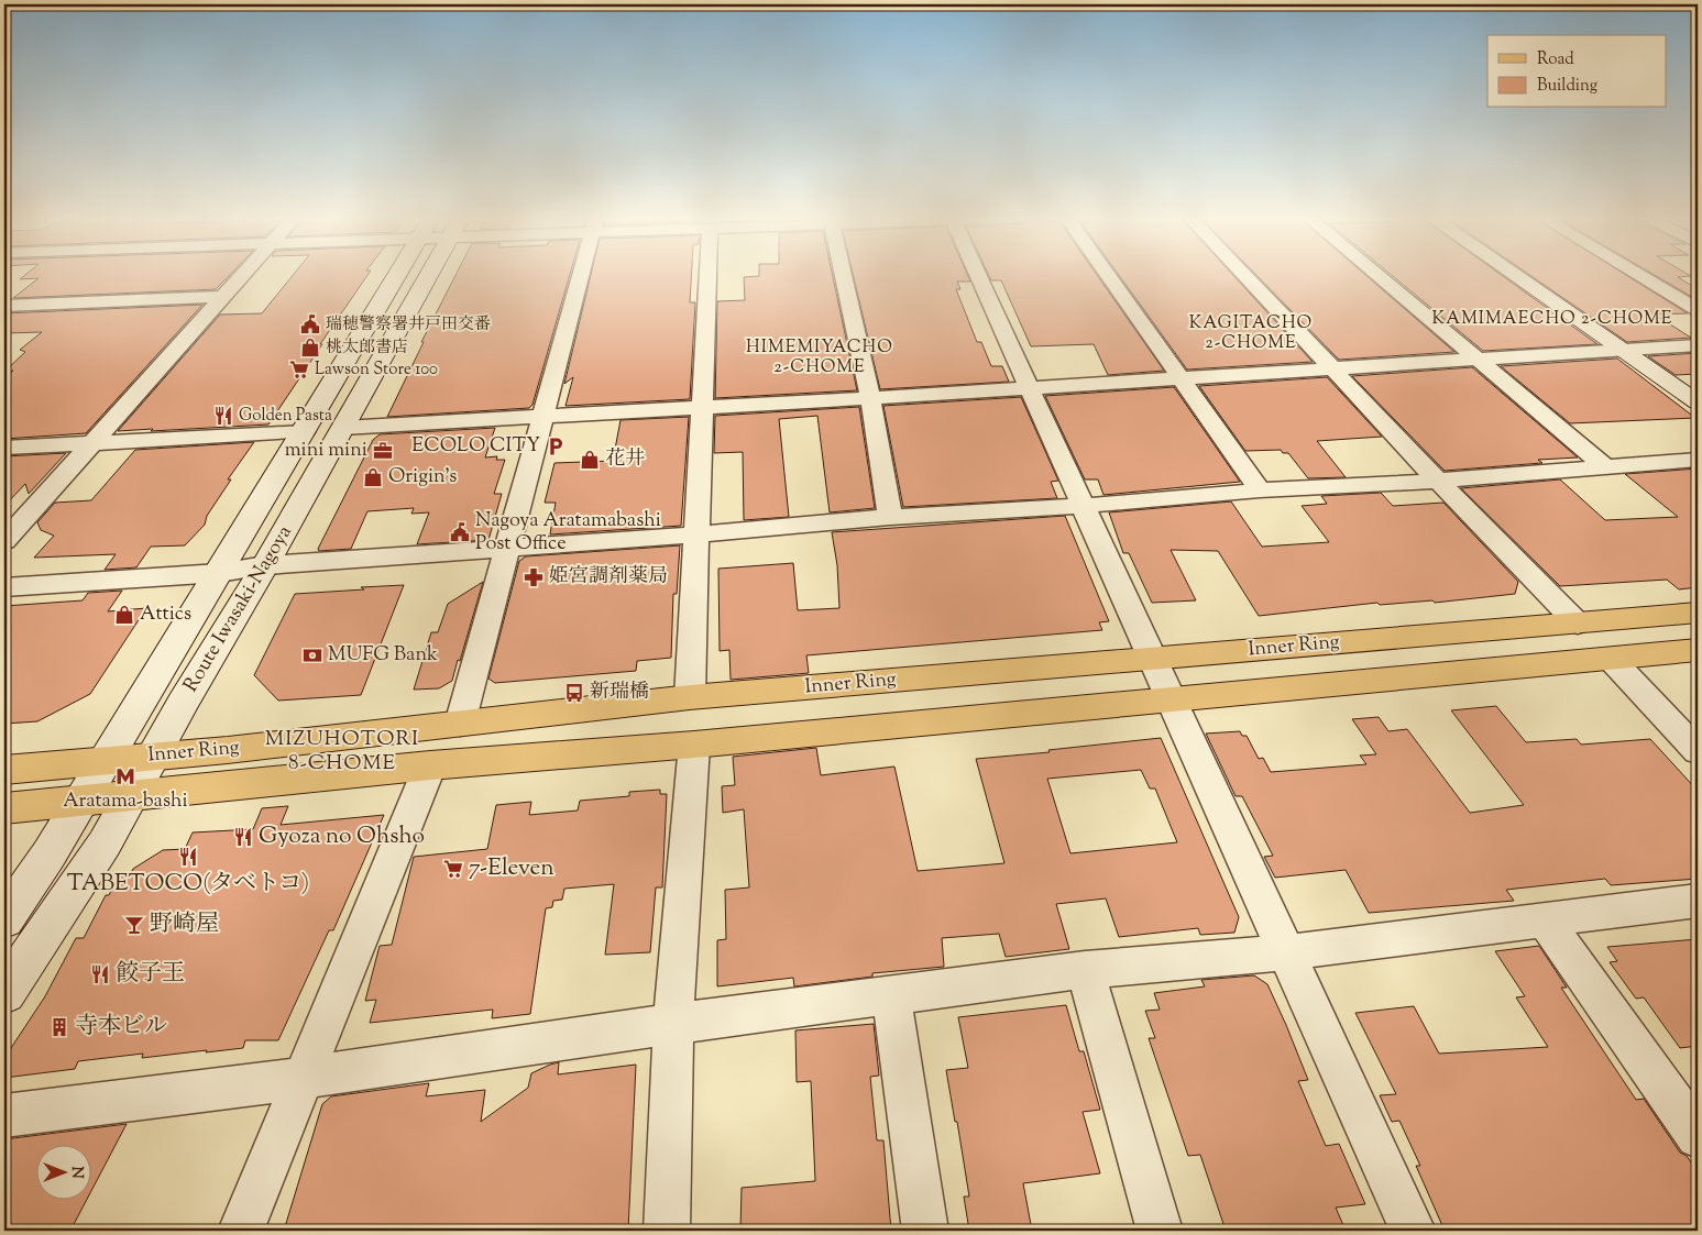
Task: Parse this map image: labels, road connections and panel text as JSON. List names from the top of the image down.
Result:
{
  "streets": {
    "main road": ["Route Iwasaki-Nagoya", "Inner Ring"]
  },
  "crossings": [
    ["Route Iwasaki-Nagoya", "Inner Ring"]
  ],
  "districts": [
    "KAMIMAECHO 2-CHOME",
    "KAGITACHO 2-CHOME",
    "HIMEMIYACHO 2-CHOME",
    "MIZUHOTORI 8-CHOME"
  ],
  "places": {
    "public building": ["瑞穂警察署井戸田交番", "Nagoya Aratamabashi Post Office"],
    "shop": [
      "桃太郎書店",
      "花井",
      "Origin's",
      "Attics"
    ],
    "supermarket": ["Lawson Store 100", "7-Eleven"],
    "restaurant": [
      "Golden Pasta",
      "Gyoza no Ohsho",
      "TABETOCO(タベトコ)",
      "餃子王"
    ],
    "parking": ["ECOLO CITY"],
    "office": ["mini mini"],
    "pharmacy": ["姫宮調剤薬局"],
    "bank": ["MUFG Bank"],
    "bus stop": ["新瑞橋"],
    "metro station": ["Aratama-bashi"],
    "bar": ["野崎屋"],
    "building": ["寺本ビル"]
  },
  "legend": ["Road", "Building"],
  "north": "right"
}
